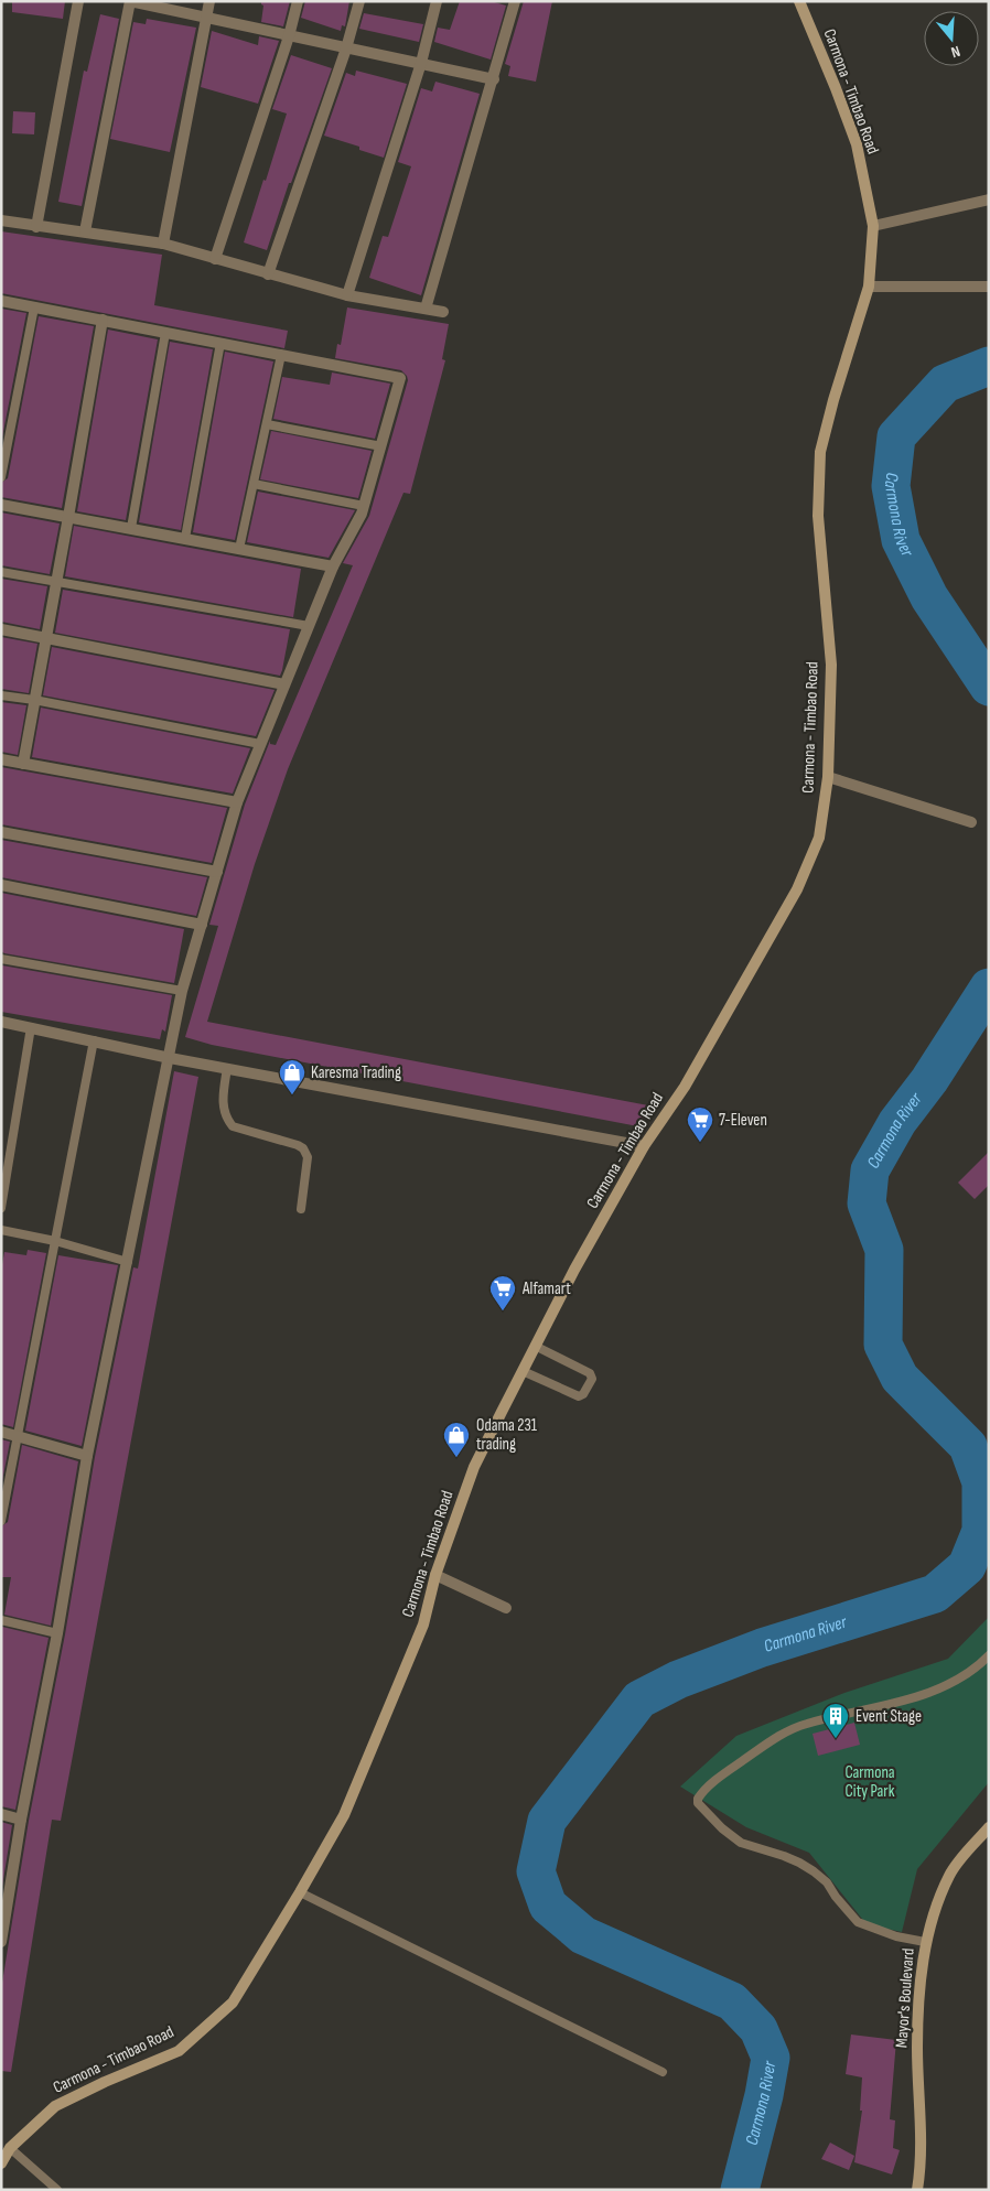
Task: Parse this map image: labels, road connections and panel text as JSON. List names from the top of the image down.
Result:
{
  "streets": {
    "main road": ["Carmona - Timbao Road", "Mayor's Boulevard"]
  },
  "water": ["Carmona River"],
  "parks": ["Carmona City Park"],
  "places": {
    "shop": ["Karesma Trading", "Odama 231 trading"],
    "supermarket": ["7-Eleven", "Alfamart"],
    "building": ["Event Stage"]
  },
  "north": "bottom"
}
